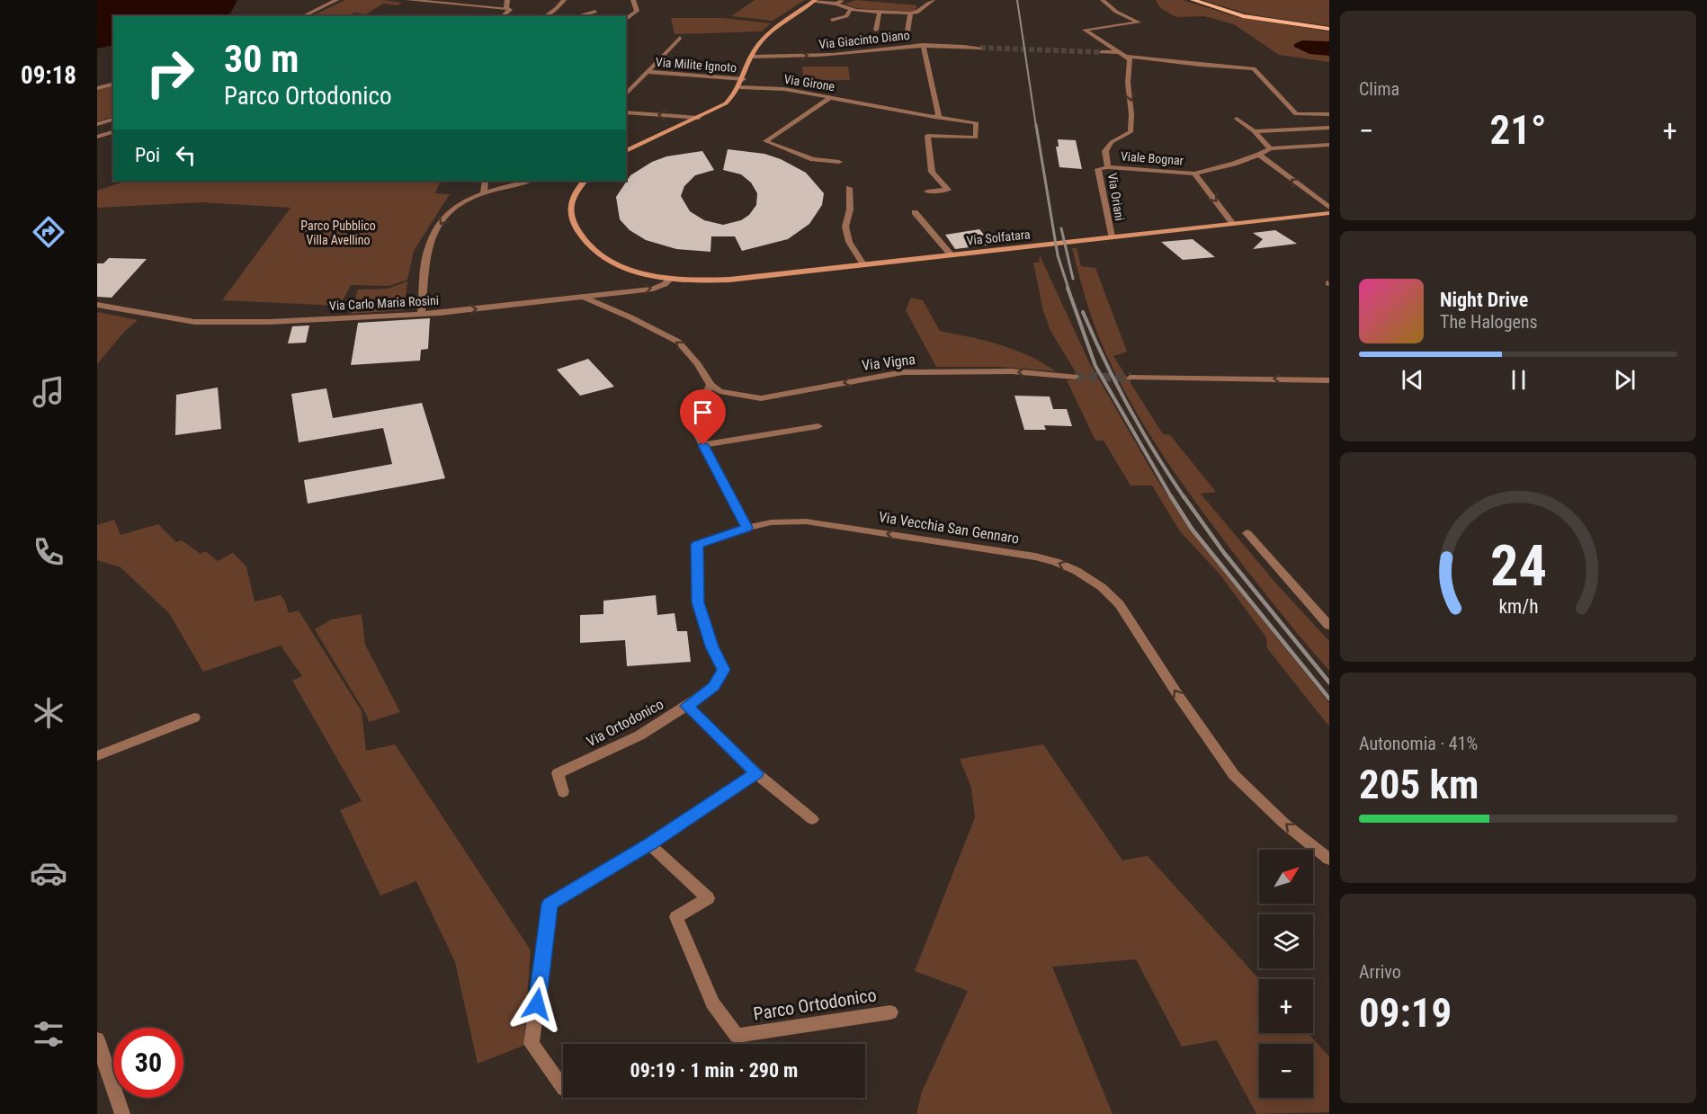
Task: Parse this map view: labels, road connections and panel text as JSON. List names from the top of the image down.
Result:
{
  "streets": {
    "main road": ["Via Solfatara"],
    "street": [
      "Via Giacinto Diano",
      "Via Milite Ignoto",
      "Via Girone",
      "Viale Bognar",
      "Via Oriani",
      "Via Carlo Maria Rosini",
      "Via Vigna",
      "Via Vecchia San Gennaro",
      "Via Ortodonico",
      "Parco Ortodonico"
    ]
  },
  "crossings": [
    ["Viale Bognar", "Via Oriani"],
    ["Viale Bognar", "Via Solfatara"],
    ["Via Oriani", "Via Solfatara"],
    ["Via Solfatara", "Via Carlo Maria Rosini"],
    ["Via Vecchia San Gennaro", "Via Ortodonico"]
  ],
  "one_way": ["Via Carlo Maria Rosini", "Via Vecchia San Gennaro"],
  "parks": ["Parco Pubblico Villa Avellino"],
  "north": "top right",
  "page": {
    "tabs": "09:18",
    "tile": [
      "Clima",
      ["Autonomia · 41%", "205 km"],
      ["Arrivo", "09:19"]
    ],
    "turn": ["30 m", "Parco Ortodonico"],
    "heat": ["−", "21°", "+"],
    "then": "Poi",
    "song": ["Night Drive", "The Halogens"],
    "map_buttons": ["+", "−"],
    "limit": "30",
    "trip": "09:19 · 1 min · 290 m",
    "gauge": ["24", "km/h"]
  }
}
